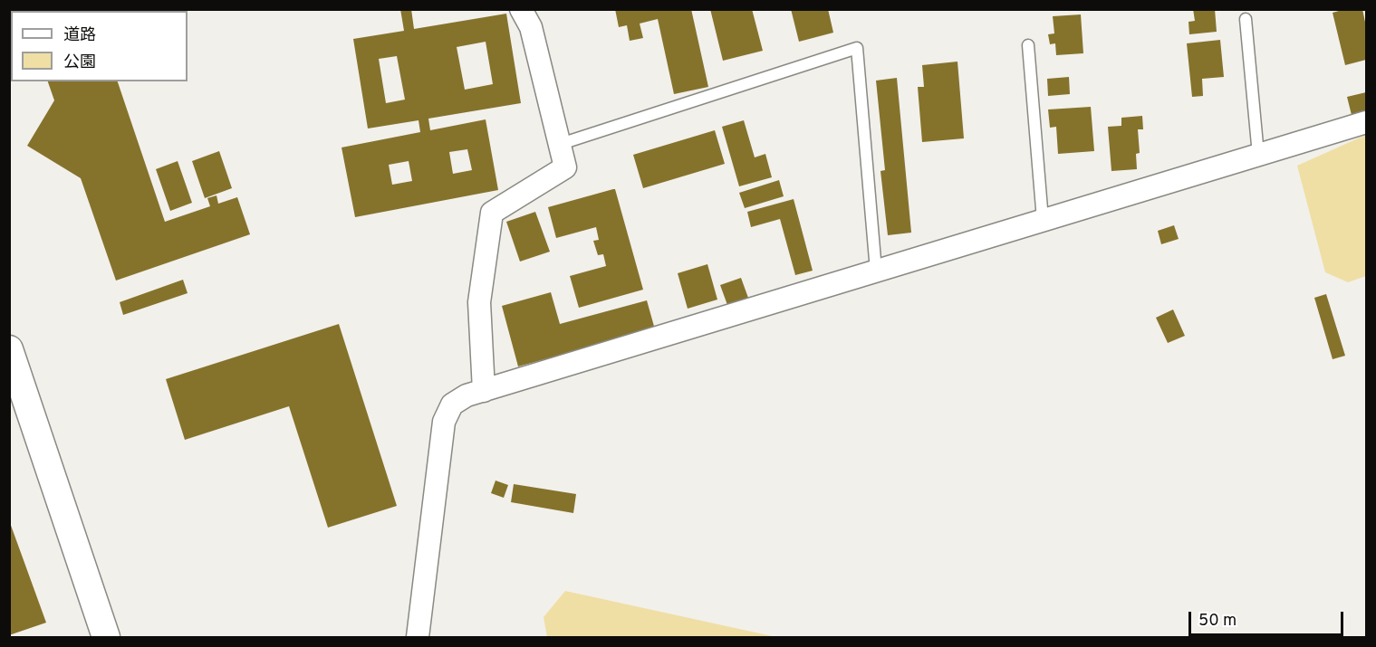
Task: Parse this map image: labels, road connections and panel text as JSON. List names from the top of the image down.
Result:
{
  "legend": ["道路", "公園"],
  "scale_bar": "50 m"
}
